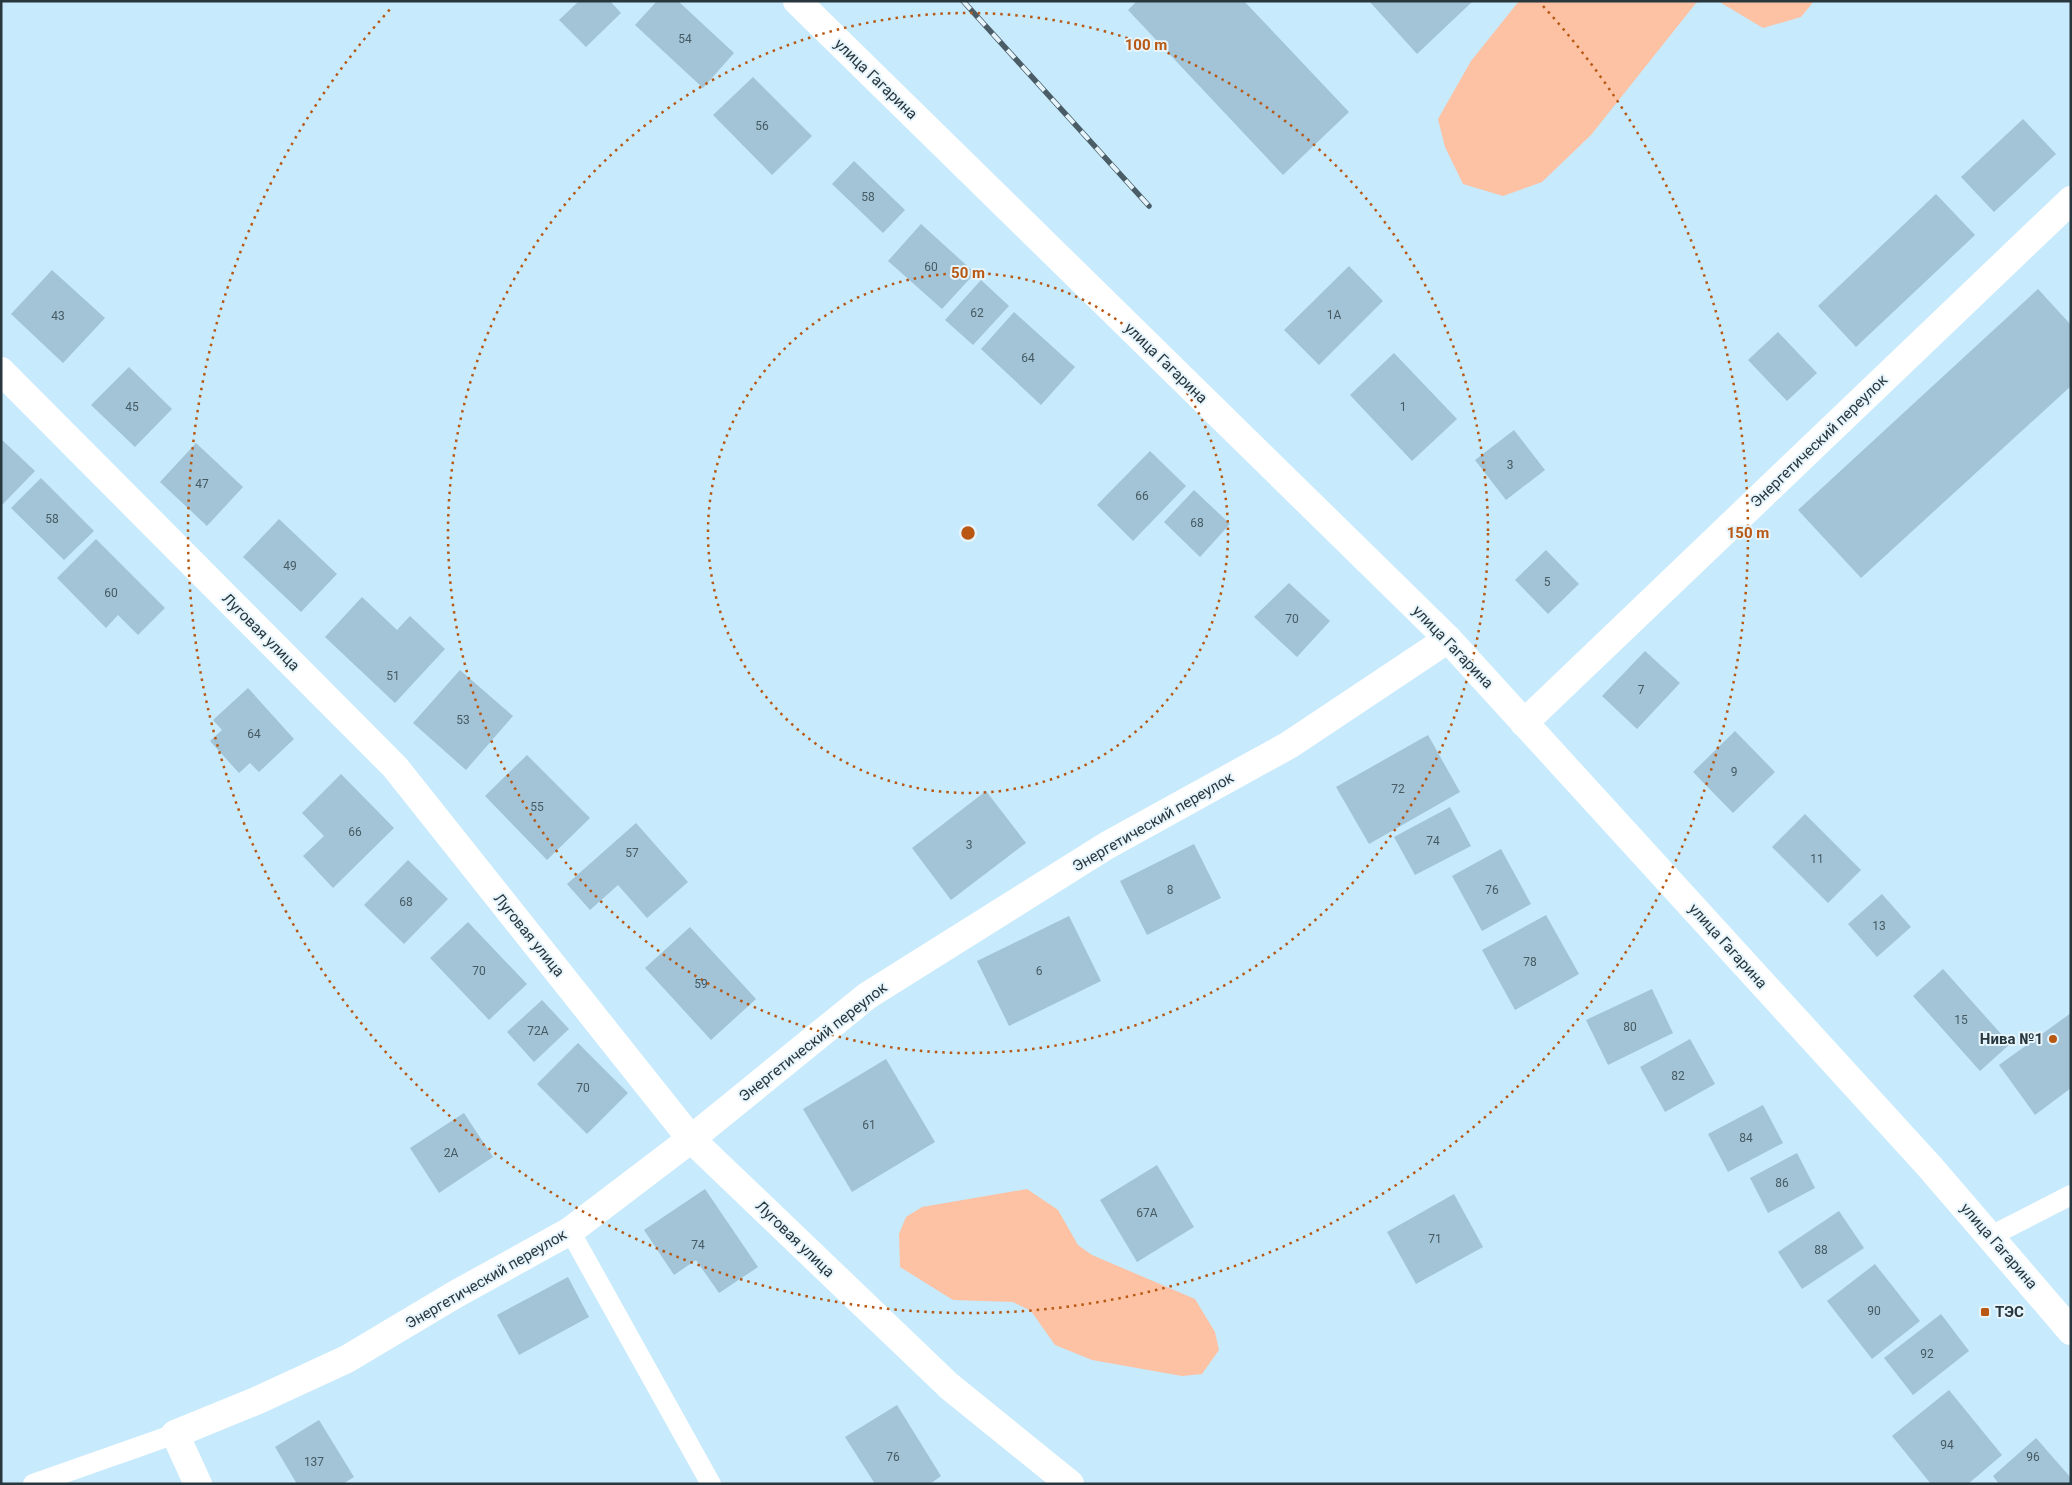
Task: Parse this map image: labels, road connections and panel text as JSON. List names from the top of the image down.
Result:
{
  "streets": {
    "street": ["улица Гагарина", "Энергетический переулок", "Луговая улица"]
  },
  "crossings": [
    ["улица Гагарина", "Энергетический переулок"],
    ["Энергетический переулок", "Луговая улица"]
  ],
  "places": {
    "other": ["Нива №1"],
    "transit": ["ТЭС"]
  },
  "house_numbers": [
    "54",
    "56",
    "58",
    "60",
    "62",
    "1А",
    "43",
    "64",
    "45",
    "1",
    "3",
    "47",
    "66",
    "58",
    "68",
    "49",
    "5",
    "60",
    "70",
    "51",
    "7",
    "53",
    "64",
    "9",
    "72",
    "55",
    "66",
    "74",
    "3",
    "57",
    "11",
    "8",
    "76",
    "68",
    "13",
    "78",
    "70",
    "6",
    "59",
    "15",
    "80",
    "72А",
    "82",
    "70",
    "61",
    "84",
    "2А",
    "86",
    "67А",
    "71",
    "74",
    "88",
    "90",
    "92",
    "94",
    "76",
    "96",
    "137"
  ],
  "rings": ["100 m", "50 m", "150 m"]
}
